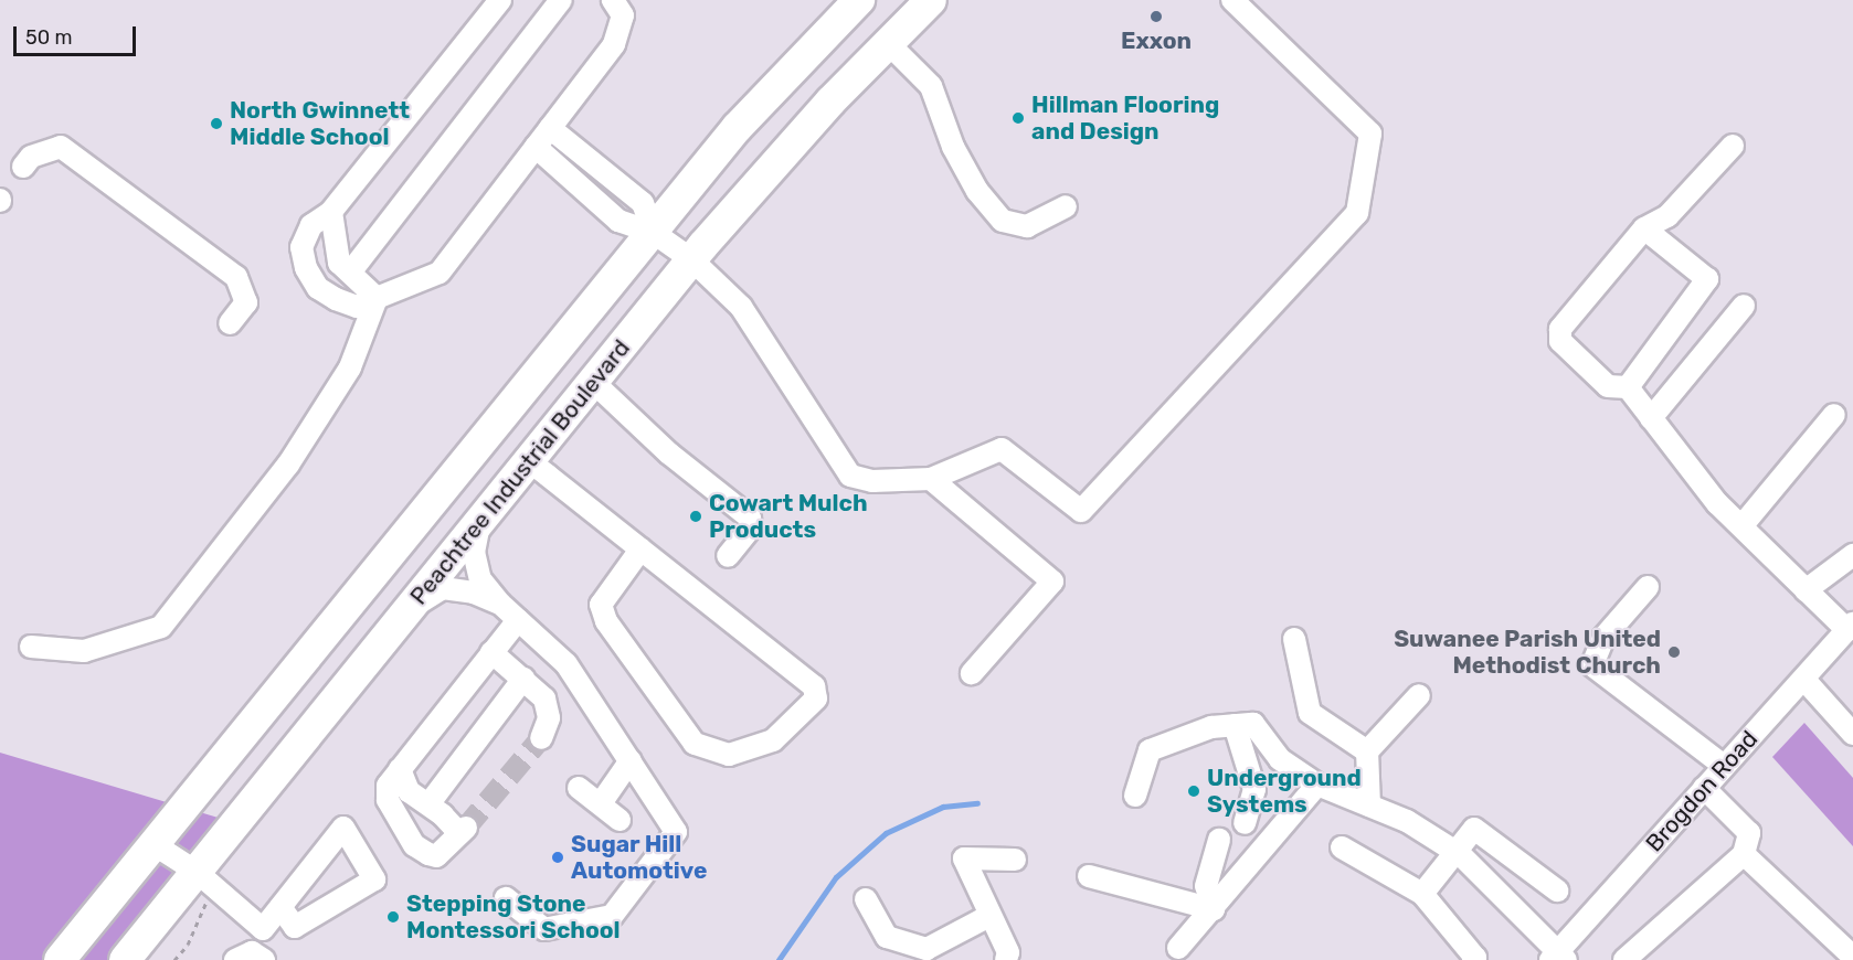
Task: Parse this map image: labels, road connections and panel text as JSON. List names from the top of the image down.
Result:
{
  "streets": {
    "highway": ["Peachtree Industrial Boulevard"],
    "street": ["Brogdon Road"]
  },
  "places": [
    "Exxon",
    "Hillman Flooring and Design",
    "North Gwinnett Middle School",
    "Cowart Mulch Products",
    "Suwanee Parish United Methodist Church",
    "Underground Systems",
    "Sugar Hill Automotive",
    "Stepping Stone Montessori School"
  ],
  "scale_bar": "50 m"
}
